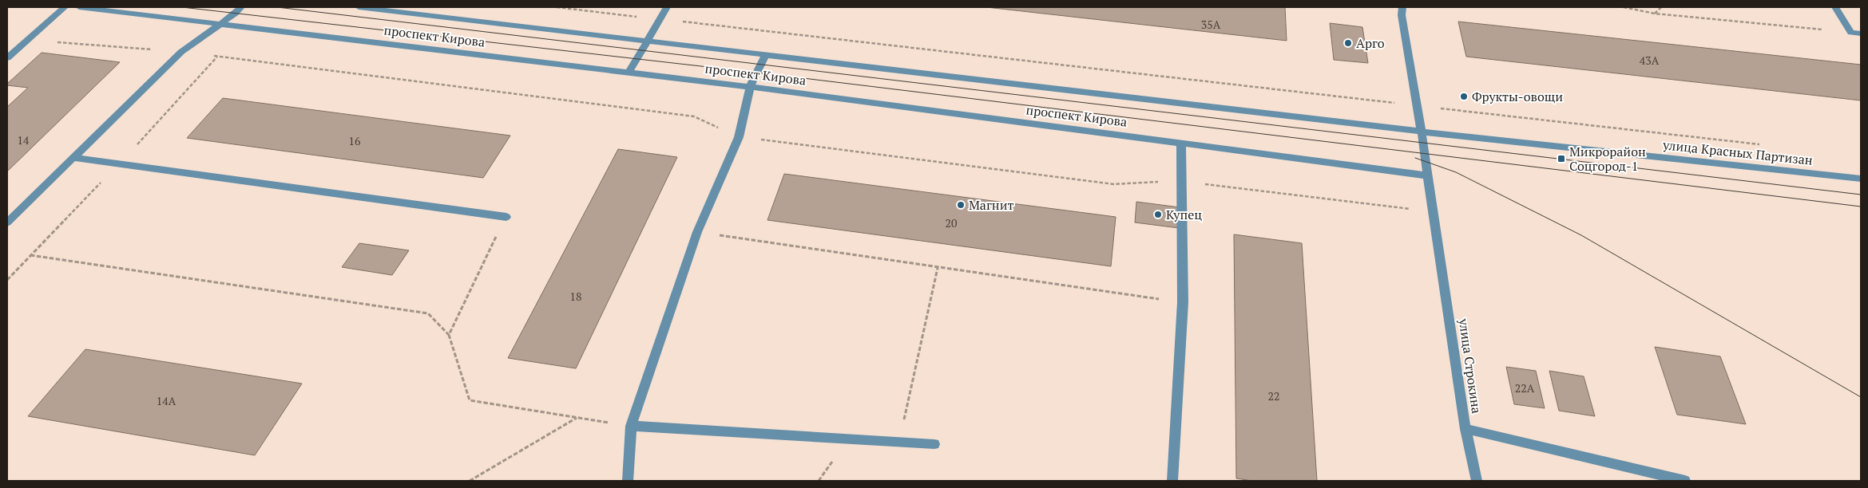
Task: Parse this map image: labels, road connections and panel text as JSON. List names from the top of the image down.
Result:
{
  "streets": {
    "street": ["проспект Кирова", "улица Красных Партизан", "улица Строкина"]
  },
  "crossings": [
    ["проспект Кирова", "улица Красных Партизан"],
    ["проспект Кирова", "улица Строкина"],
    ["улица Красных Партизан", "улица Строкина"]
  ],
  "places": {
    "other": [
      "Арго",
      "Фрукты-овощи",
      "Магнит",
      "Купец"
    ],
    "transit": ["Микрорайон Соцгород-1"]
  },
  "house_numbers": [
    "35А",
    "43А",
    "14",
    "16",
    "20",
    "18",
    "22А",
    "22",
    "14А"
  ]
}
